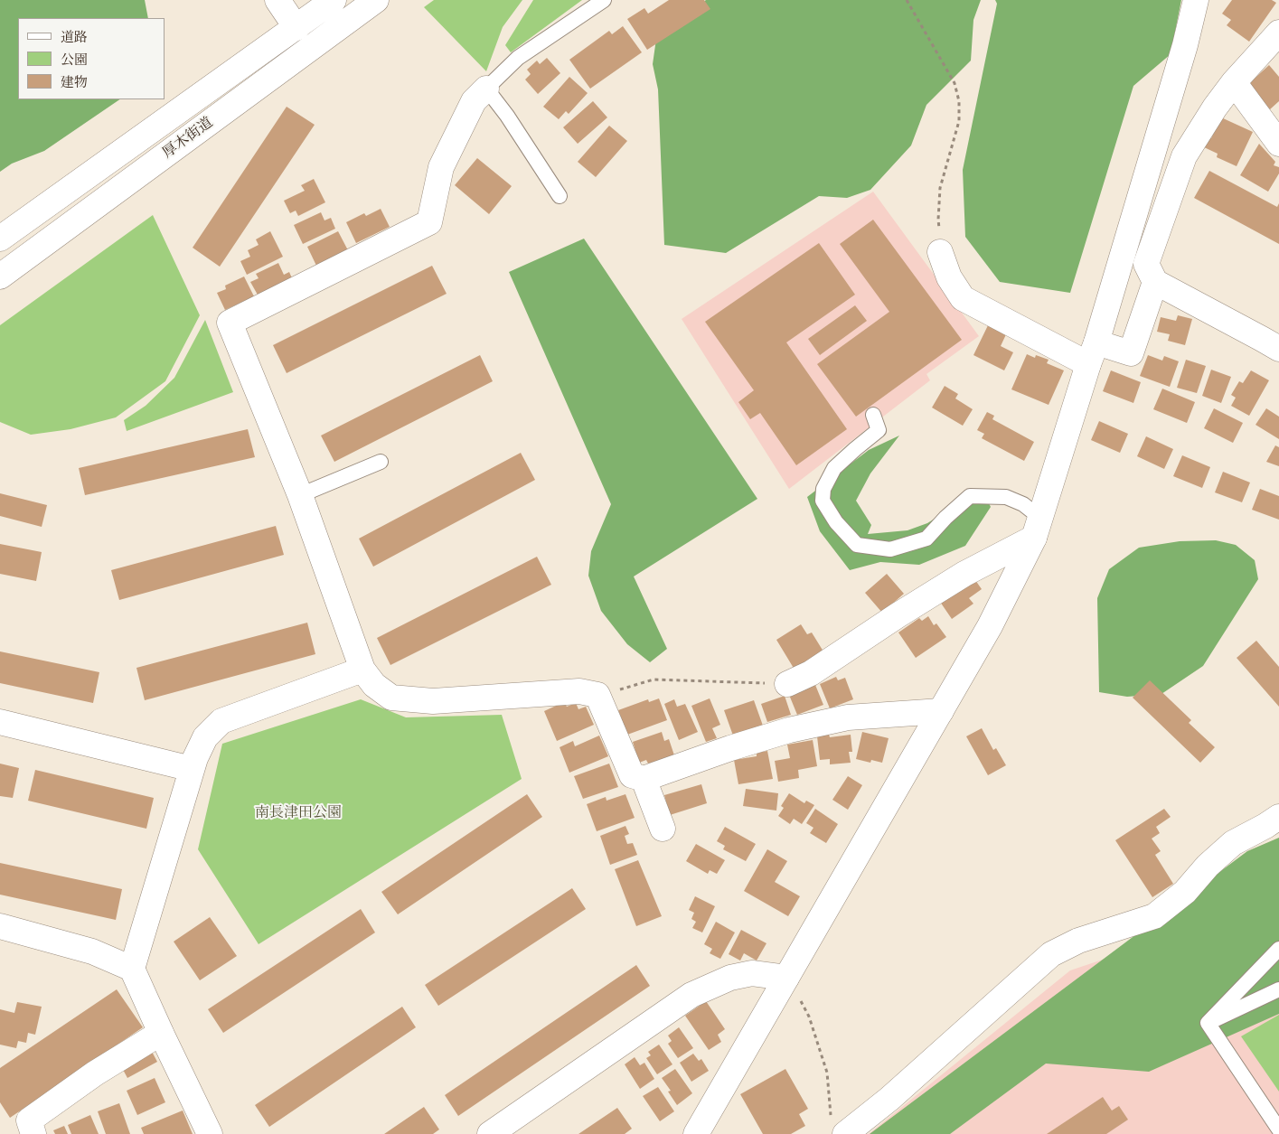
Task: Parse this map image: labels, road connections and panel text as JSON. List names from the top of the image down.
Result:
{
  "streets": {
    "main road": ["厚木街道"]
  },
  "parks": ["南長津田公園"],
  "legend": ["道路", "公園", "建物"]
}
